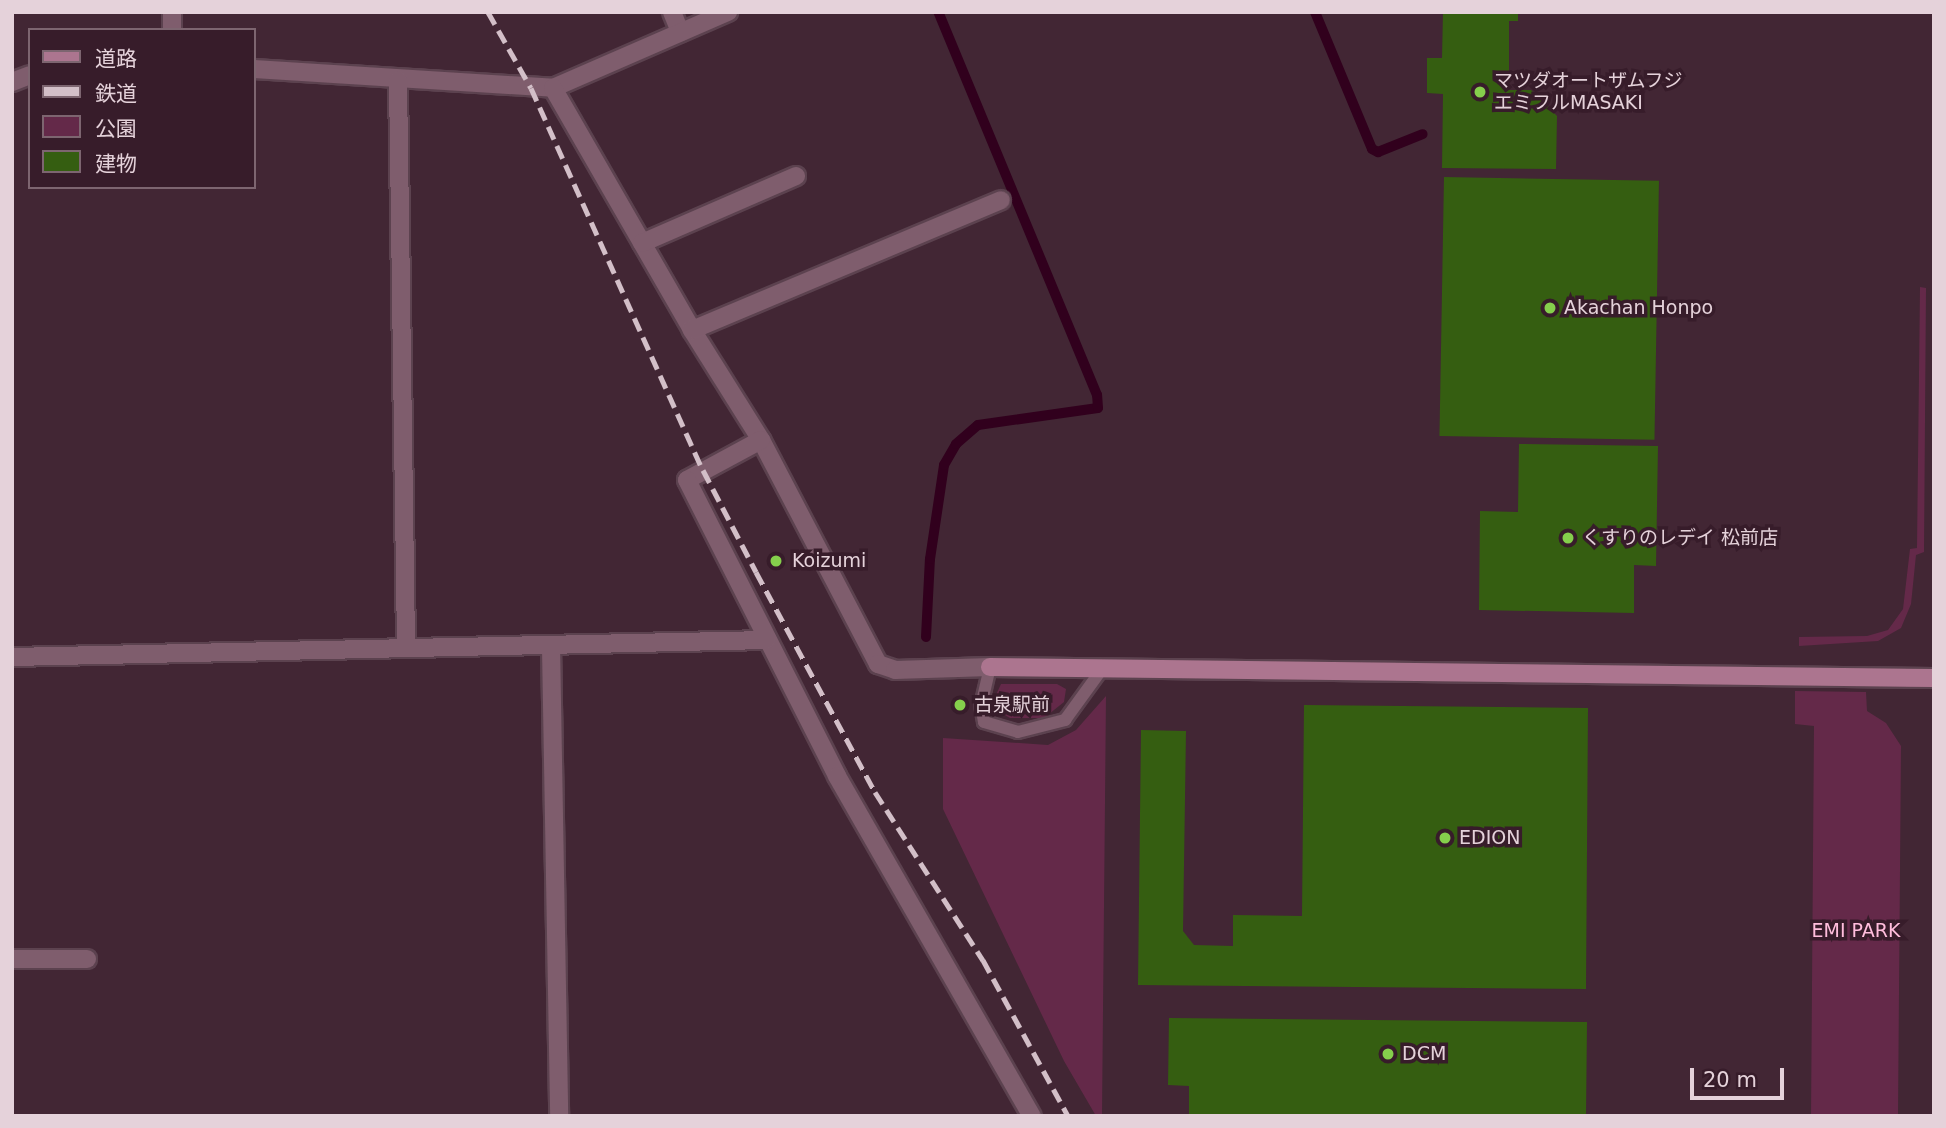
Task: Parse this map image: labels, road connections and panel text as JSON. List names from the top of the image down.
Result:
{
  "parks": ["EMI PARK"],
  "places": [
    "マツダオートザムフジ エミフルMASAKI",
    "Akachan Honpo",
    "くすりのレデイ 松前店",
    "Koizumi",
    "古泉駅前",
    "EDION",
    "DCM"
  ],
  "legend": [
    "道路",
    "鉄道",
    "公園",
    "建物"
  ],
  "scale_bar": "20 m"
}
